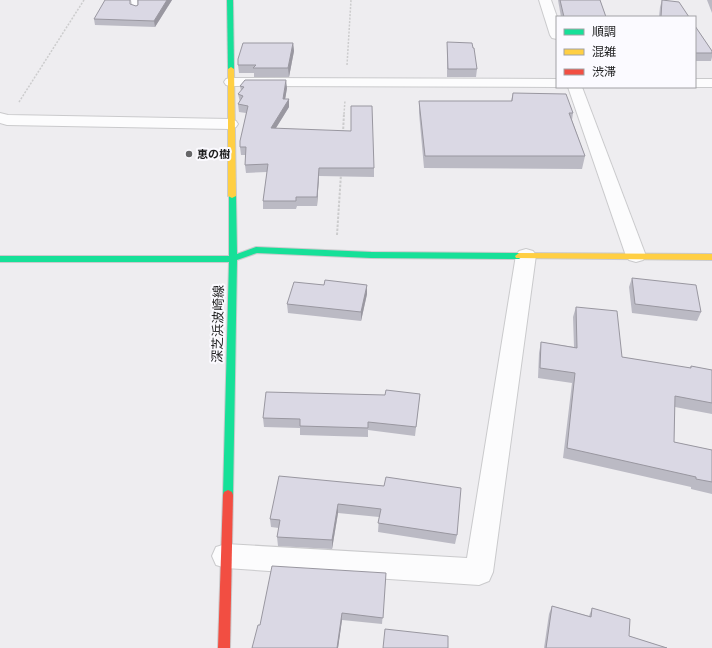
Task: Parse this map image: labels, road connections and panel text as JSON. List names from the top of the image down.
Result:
{
  "streets": {
    "main road": ["深芝浜波崎線"]
  },
  "places": ["恵の樹"],
  "legend": ["順調", "混雑", "渋滞"]
}
